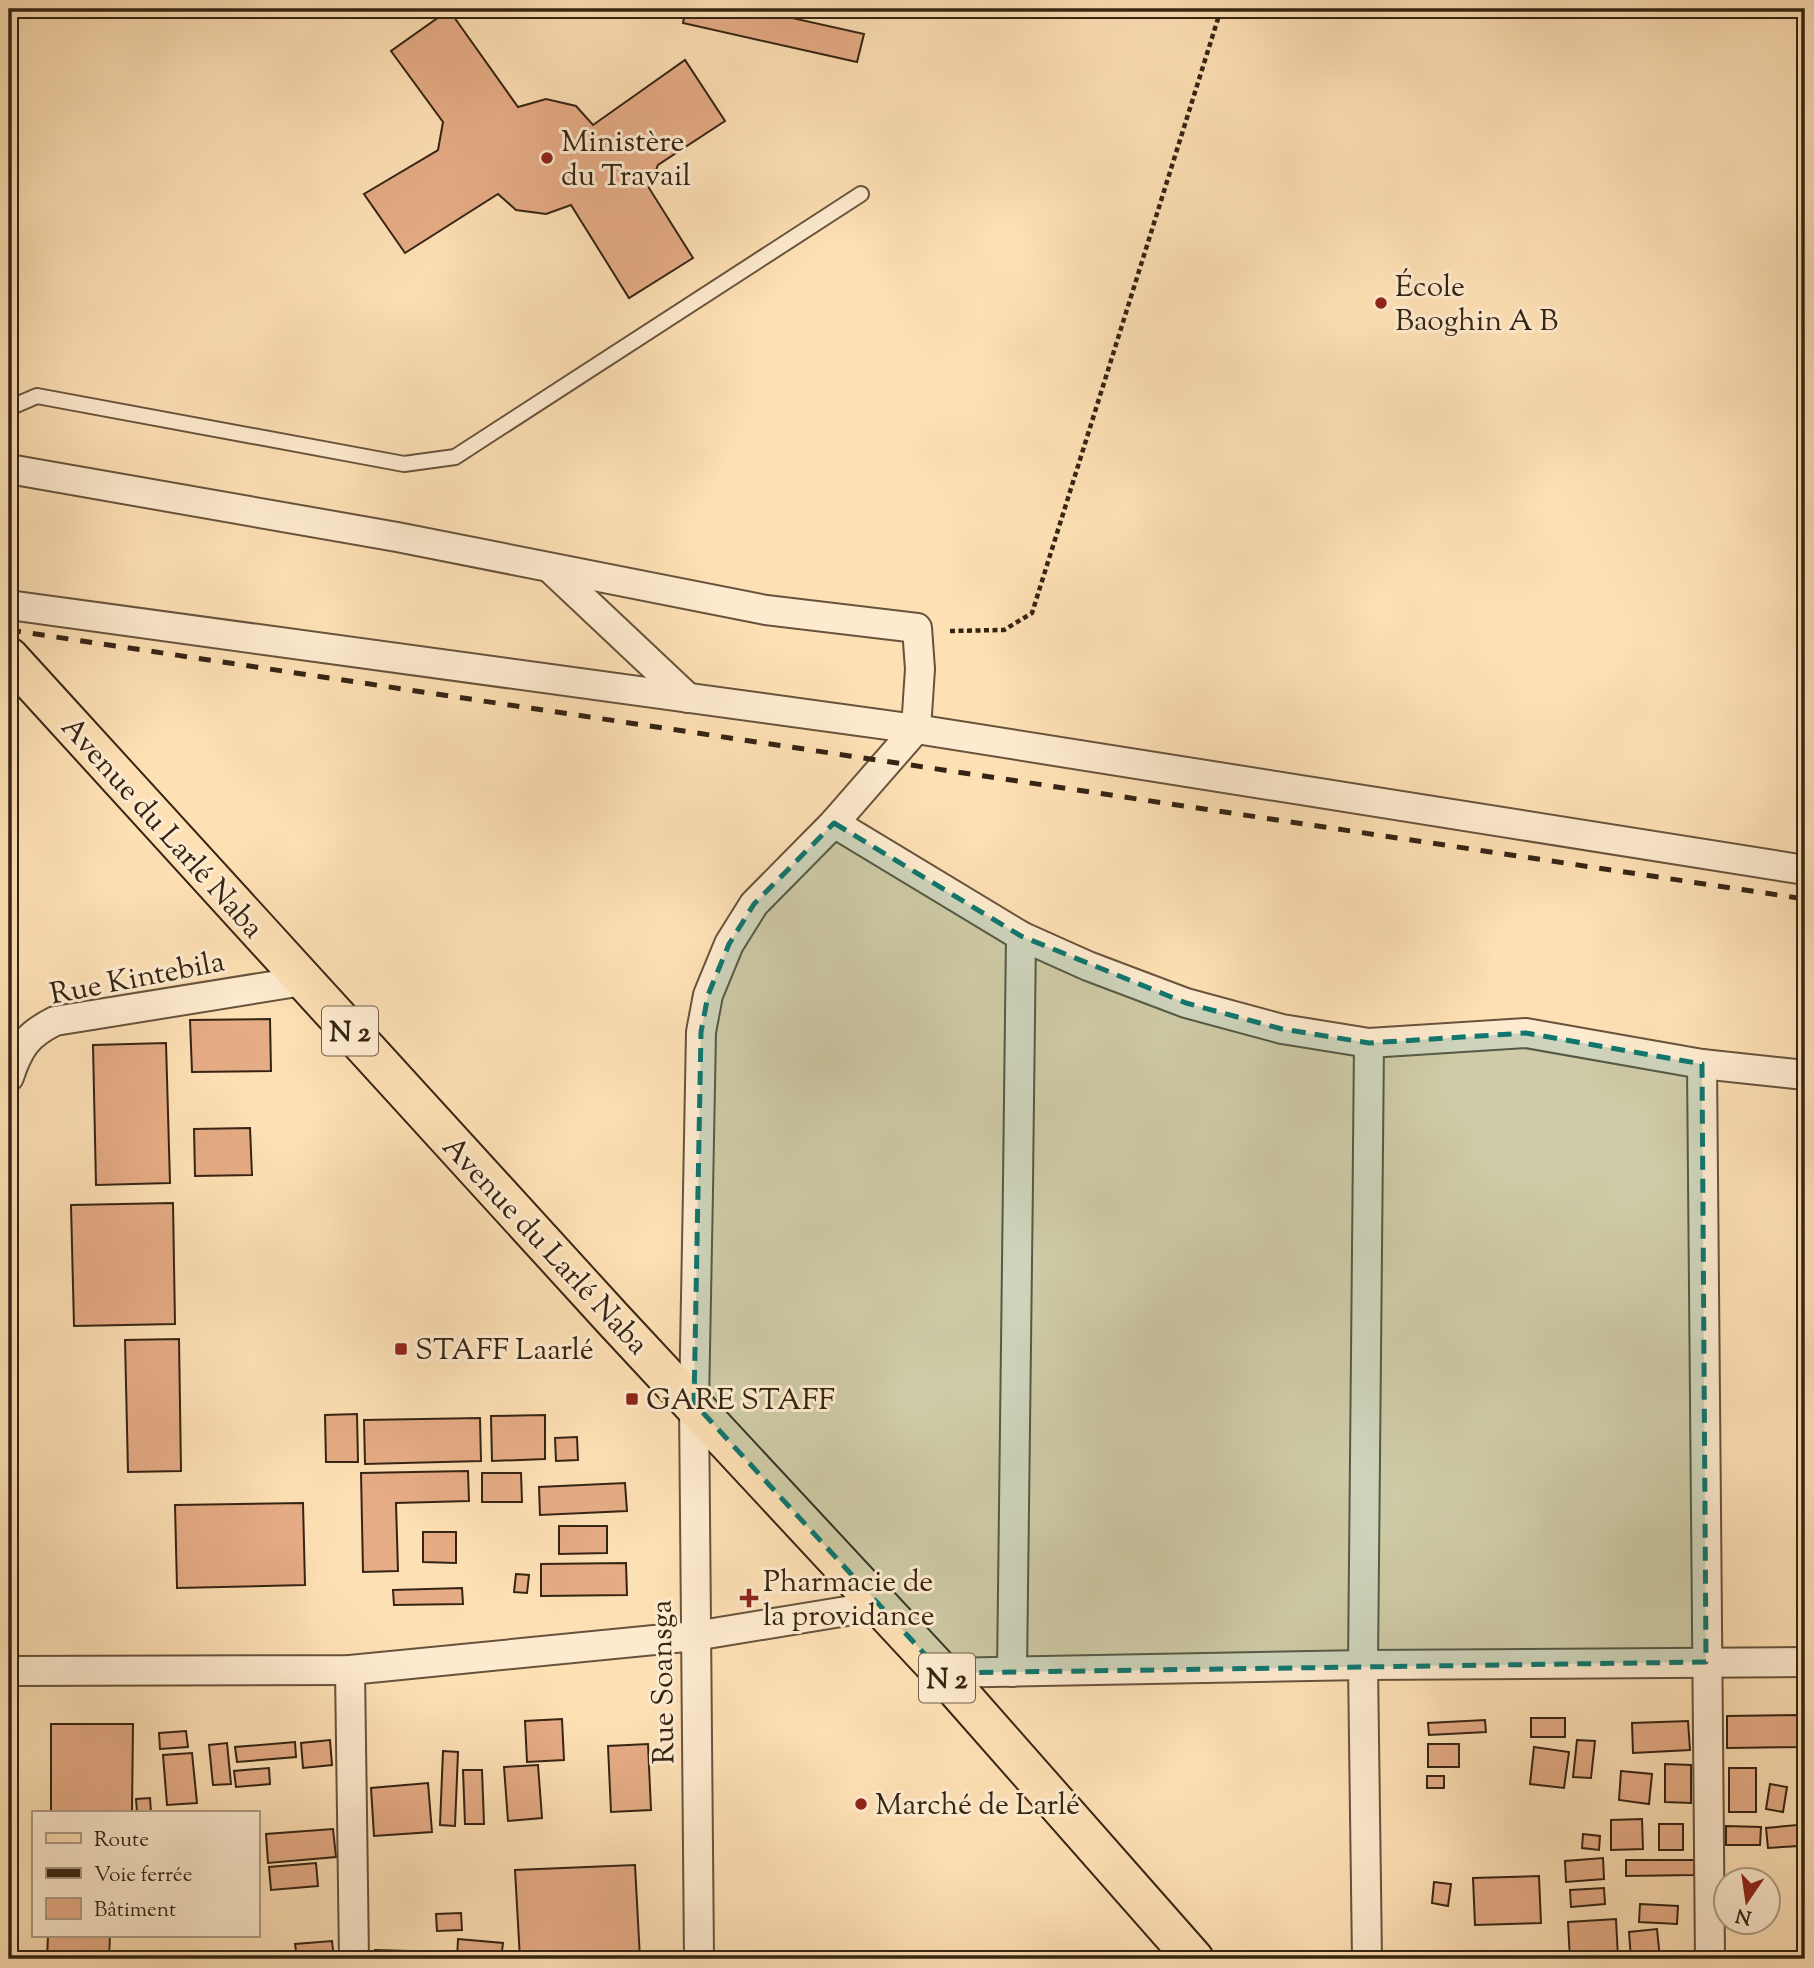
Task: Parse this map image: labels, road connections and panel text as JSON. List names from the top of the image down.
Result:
{
  "streets": {
    "main road": ["Avenue du Larlé Naba", "N 2"],
    "street": ["Rue Kintebila", "Rue Soansga"]
  },
  "crossings": [
    ["Avenue du Larlé Naba", "Rue Kintebila"],
    ["Avenue du Larlé Naba", "Rue Soansga"]
  ],
  "places": {
    "other": ["Ministère du Travail", "École Baoghin A B", "Marché de Larlé"],
    "transit": ["STAFF Laarlé", "GARE STAFF"],
    "health": ["Pharmacie de la providance"]
  },
  "legend": ["Route", "Voie ferrée", "Bâtiment"],
  "north": "bottom"
}
